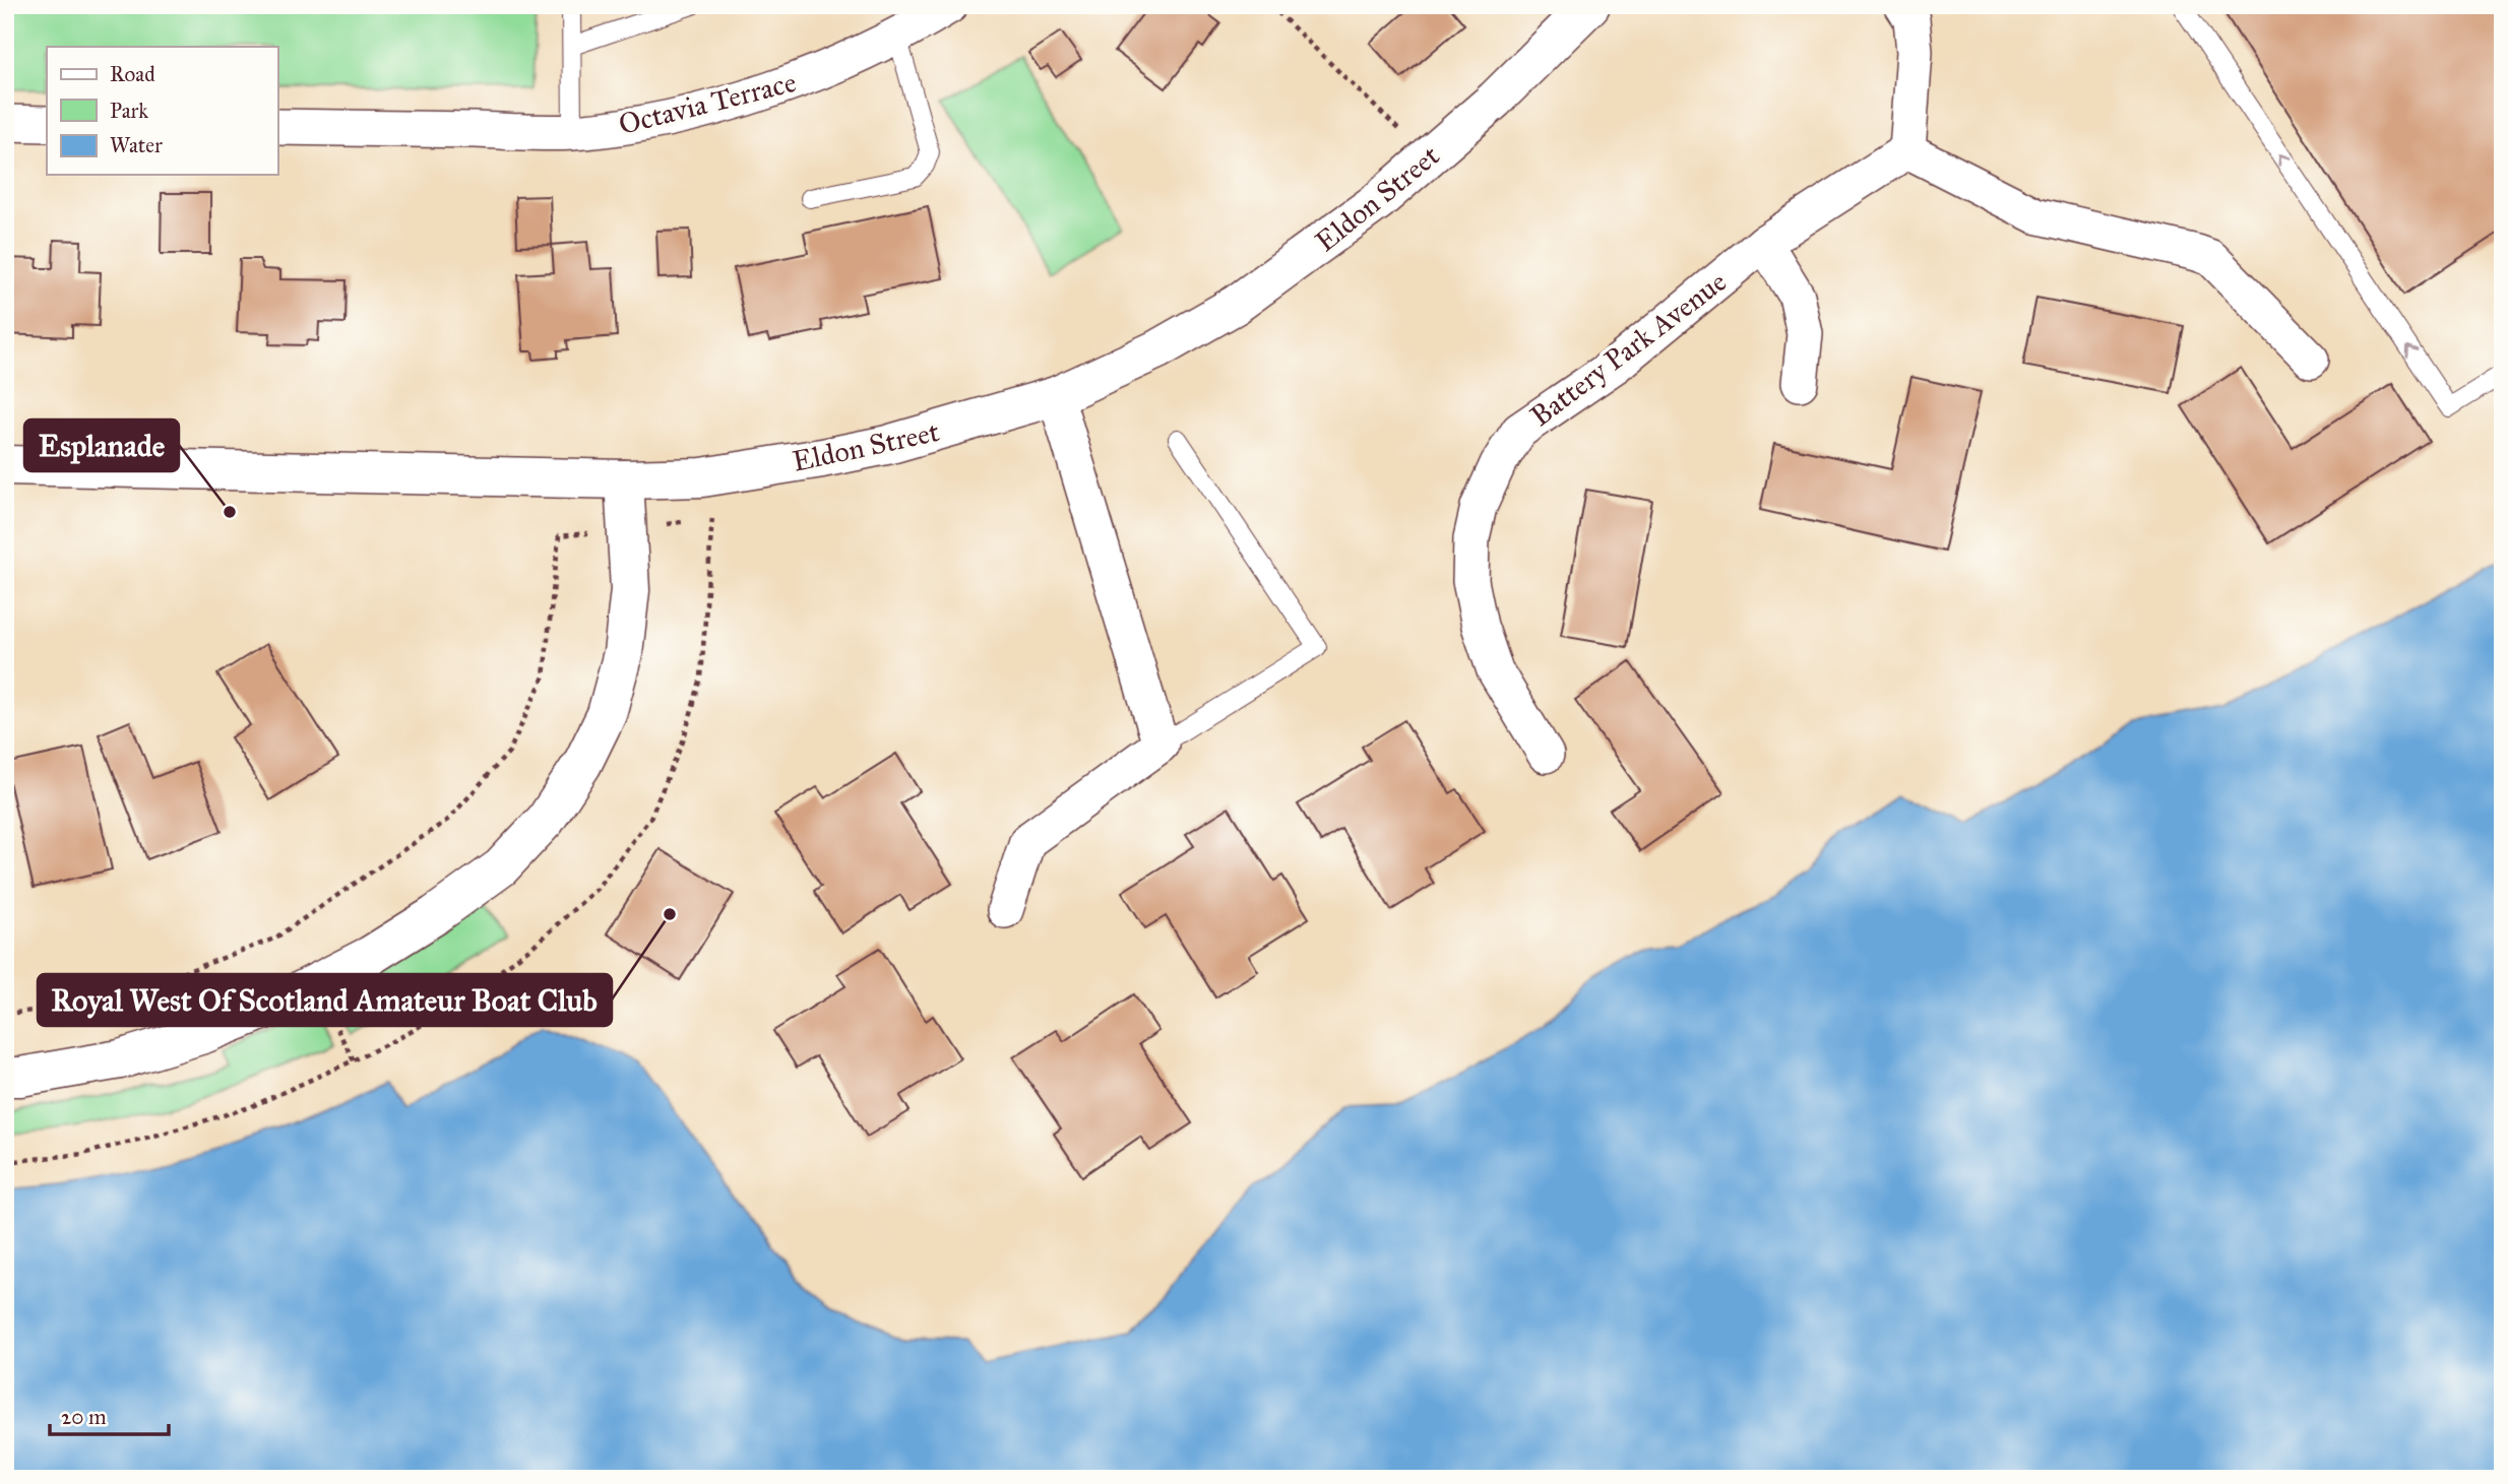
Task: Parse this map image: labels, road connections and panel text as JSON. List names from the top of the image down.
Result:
{
  "streets": {
    "main road": ["Eldon Street"],
    "street": ["Octavia Terrace", "Battery Park Avenue"]
  },
  "places": ["Esplanade", "Royal West Of Scotland Amateur Boat Club"],
  "legend": ["Road", "Park", "Water"],
  "scale_bar": "20 m"
}
